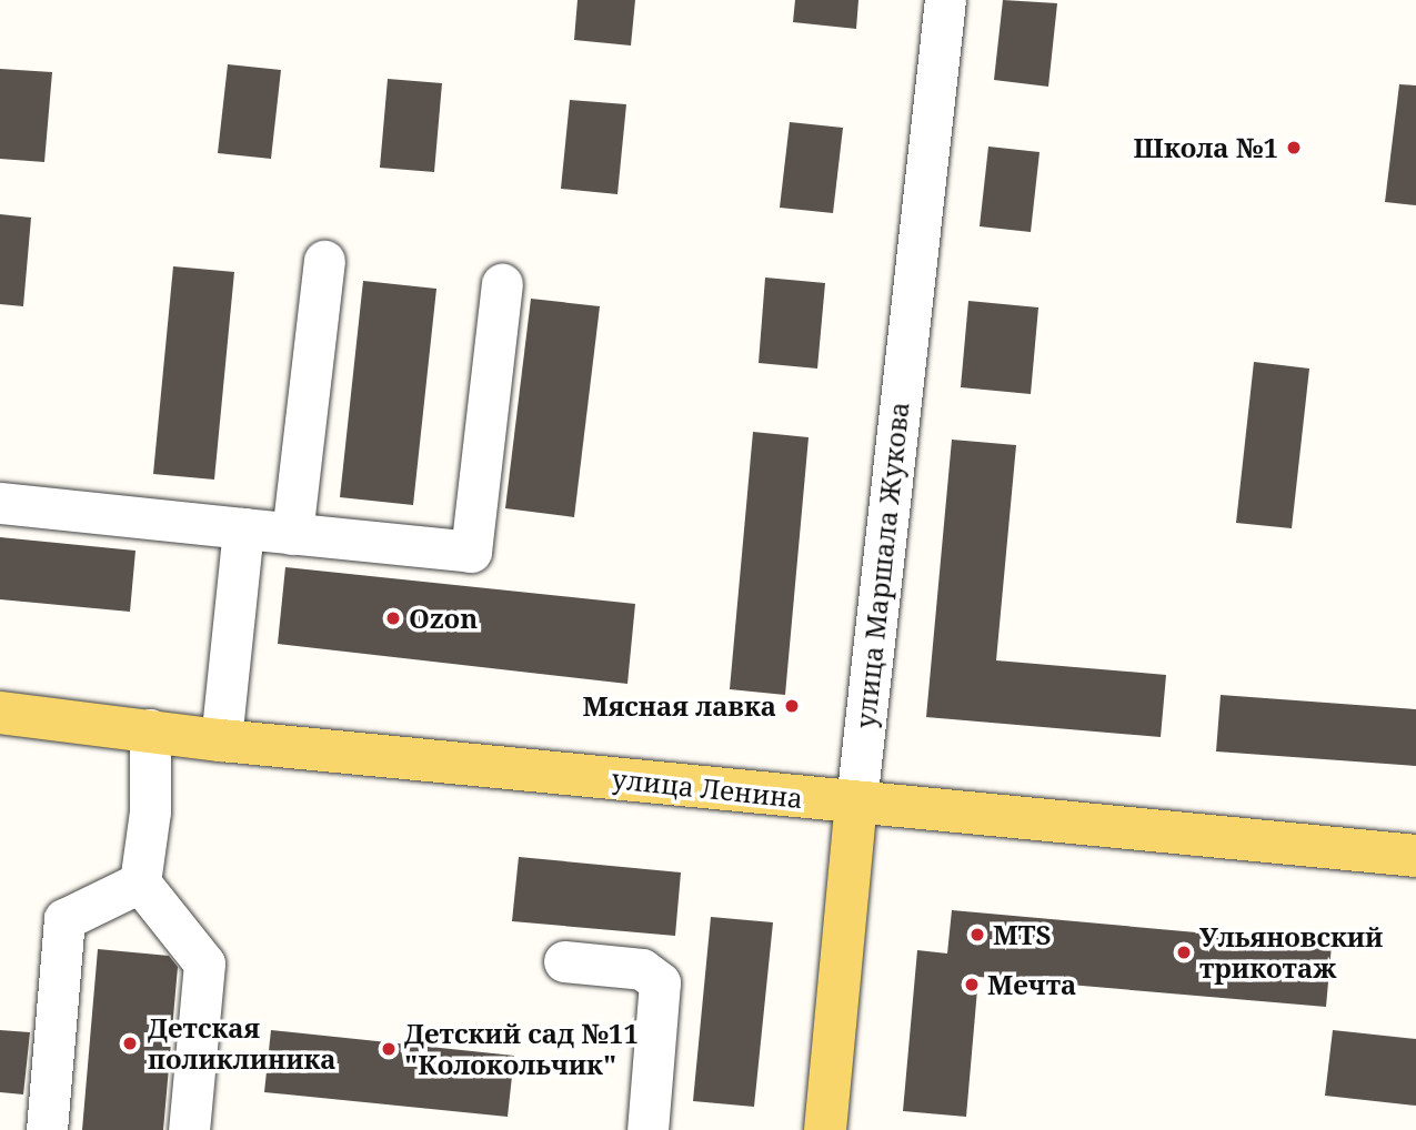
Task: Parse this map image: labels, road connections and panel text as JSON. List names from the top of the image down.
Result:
{
  "streets": {
    "main road": ["улица Маршала Жукова", "улица Ленина"]
  },
  "crossings": [
    ["улица Маршала Жукова", "улица Ленина"]
  ],
  "places": [
    "Школа №1",
    "Ozon",
    "Мясная лавка",
    "MTS",
    "Ульяновский трикотаж",
    "Мечта",
    "Детская поликлиника",
    "Детский сад №11 \"Колокольчик\""
  ]
}
